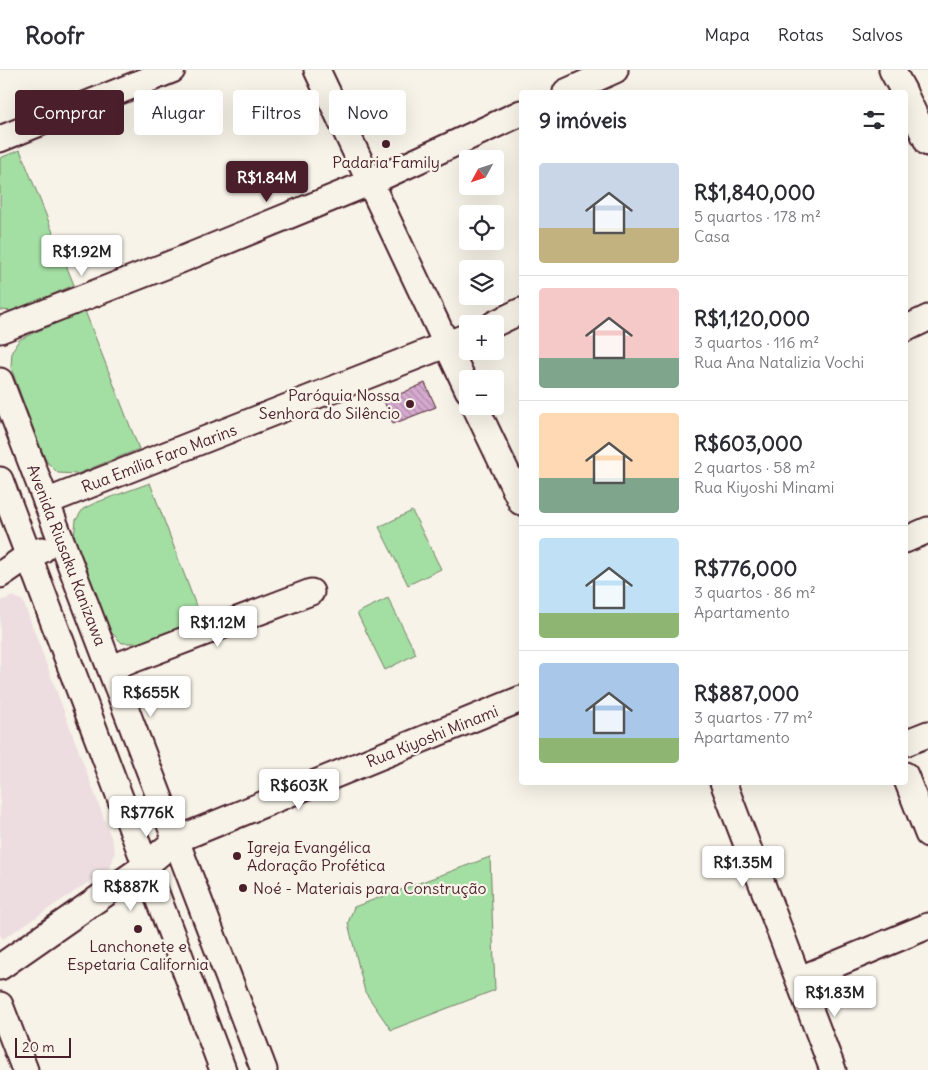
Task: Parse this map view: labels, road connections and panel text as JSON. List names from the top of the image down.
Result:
{
  "streets": {
    "street": ["Rua Emília Faro Marins", "Avenida Riusaku Kanizawa", "Rua Kiyoshi Minami"]
  },
  "crossings": [
    ["Rua Emília Faro Marins", "Avenida Riusaku Kanizawa"],
    ["Avenida Riusaku Kanizawa", "Rua Kiyoshi Minami"]
  ],
  "places": [
    "Padaria Family",
    "Paróquia Nossa Senhora do Silêncio",
    "Igreja Evangélica Adoração Profética",
    "Noé - Materiais para Construção",
    "Lanchonete e Espetaria California"
  ],
  "scale_bar": "20 m",
  "north": "bottom left",
  "page": {
    "header": "Roofr",
    "nav": ["Mapa", "Rotas", "Salvos"],
    "chip": [
      "Comprar",
      "Alugar",
      "Filtros",
      "Novo"
    ],
    "heading": "9 imóveis",
    "map_buttons": ["+", "−"],
    "list": [
      {
        "name": "R$1,840,000",
        "note": "5 quartos · 178 m² · Casa"
      },
      {
        "name": "R$1,120,000",
        "note": "3 quartos · 116 m² · Rua Ana Natalizia Vochi"
      },
      {
        "name": "R$603,000",
        "note": "2 quartos · 58 m² · Rua Kiyoshi Minami"
      },
      {
        "name": "R$776,000",
        "note": "3 quartos · 86 m² · Apartamento"
      },
      {
        "name": "R$887,000",
        "note": "3 quartos · 77 m² · Apartamento"
      }
    ],
    "price": [
      "R$1.84M",
      "R$1.92M",
      "R$1.12M",
      "R$655K",
      "R$603K",
      "R$776K",
      "R$1.35M",
      "R$887K",
      "R$1.83M"
    ],
    "scale": "20 m"
  }
}
